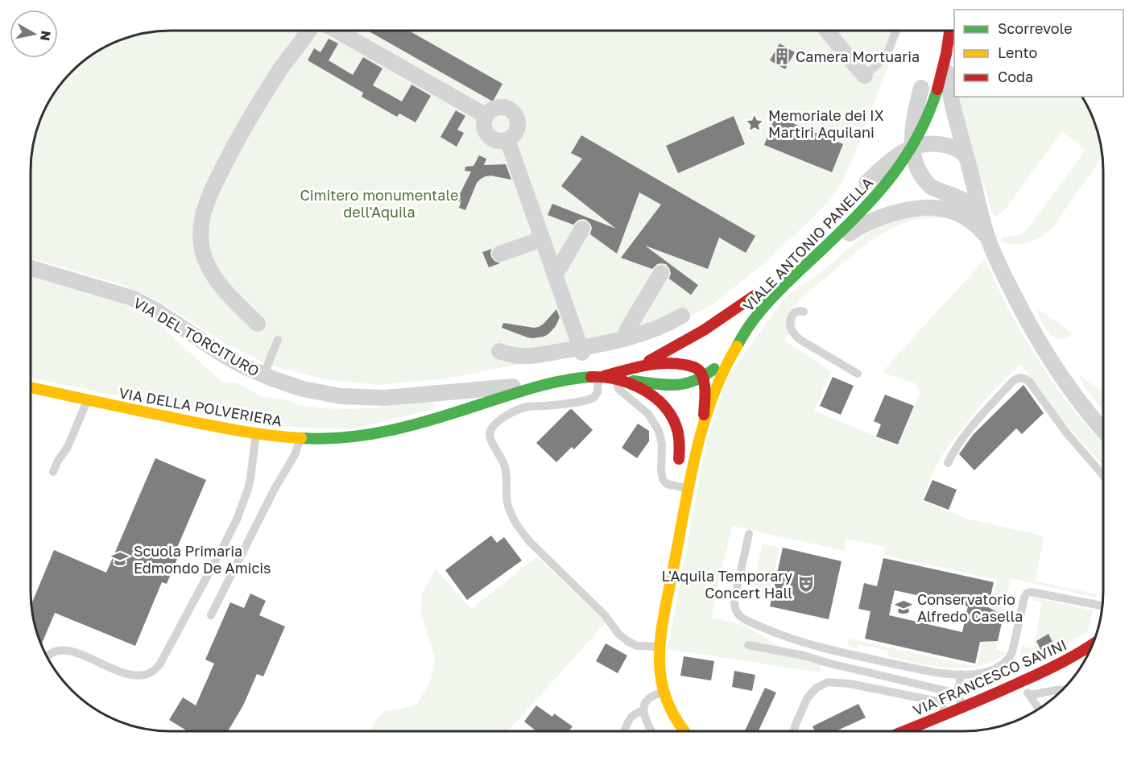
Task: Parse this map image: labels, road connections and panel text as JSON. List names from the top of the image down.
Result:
{
  "streets": {
    "main road": ["VIALE ANTONIO PANELLA", "VIA DELLA POLVERIERA", "VIA FRANCESCO SAVINI"],
    "street": ["VIA DEL TORCITURO"]
  },
  "crossings": [
    ["VIALE ANTONIO PANELLA", "VIA DELLA POLVERIERA"],
    ["VIA DEL TORCITURO", "VIA DELLA POLVERIERA"]
  ],
  "parks": ["Cimitero monumentale dell'Aquila"],
  "places": {
    "building": ["Camera Mortuaria"],
    "place": ["Memoriale dei IX Martiri Aquilani"],
    "school or university": ["Scuola Primaria Edmondo De Amicis", "Conservatorio Alfredo Casella"],
    "theatre": ["L'Aquila Temporary Concert Hall"]
  },
  "legend": ["Scorrevole", "Lento", "Coda"],
  "north": "right"
}
